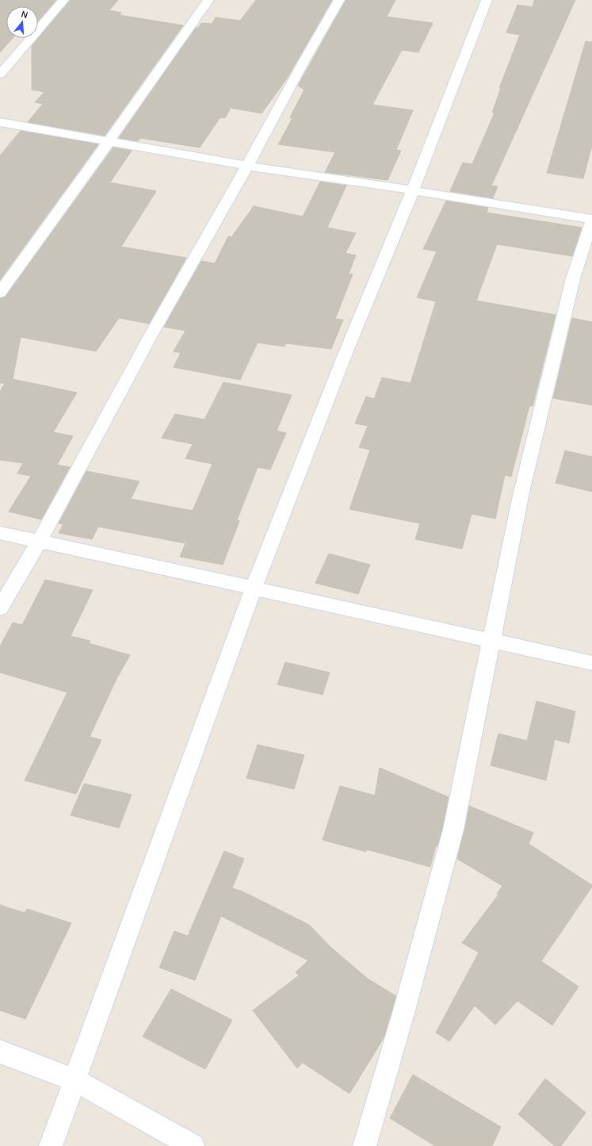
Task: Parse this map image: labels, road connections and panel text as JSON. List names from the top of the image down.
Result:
{
  "north": "top"
}
